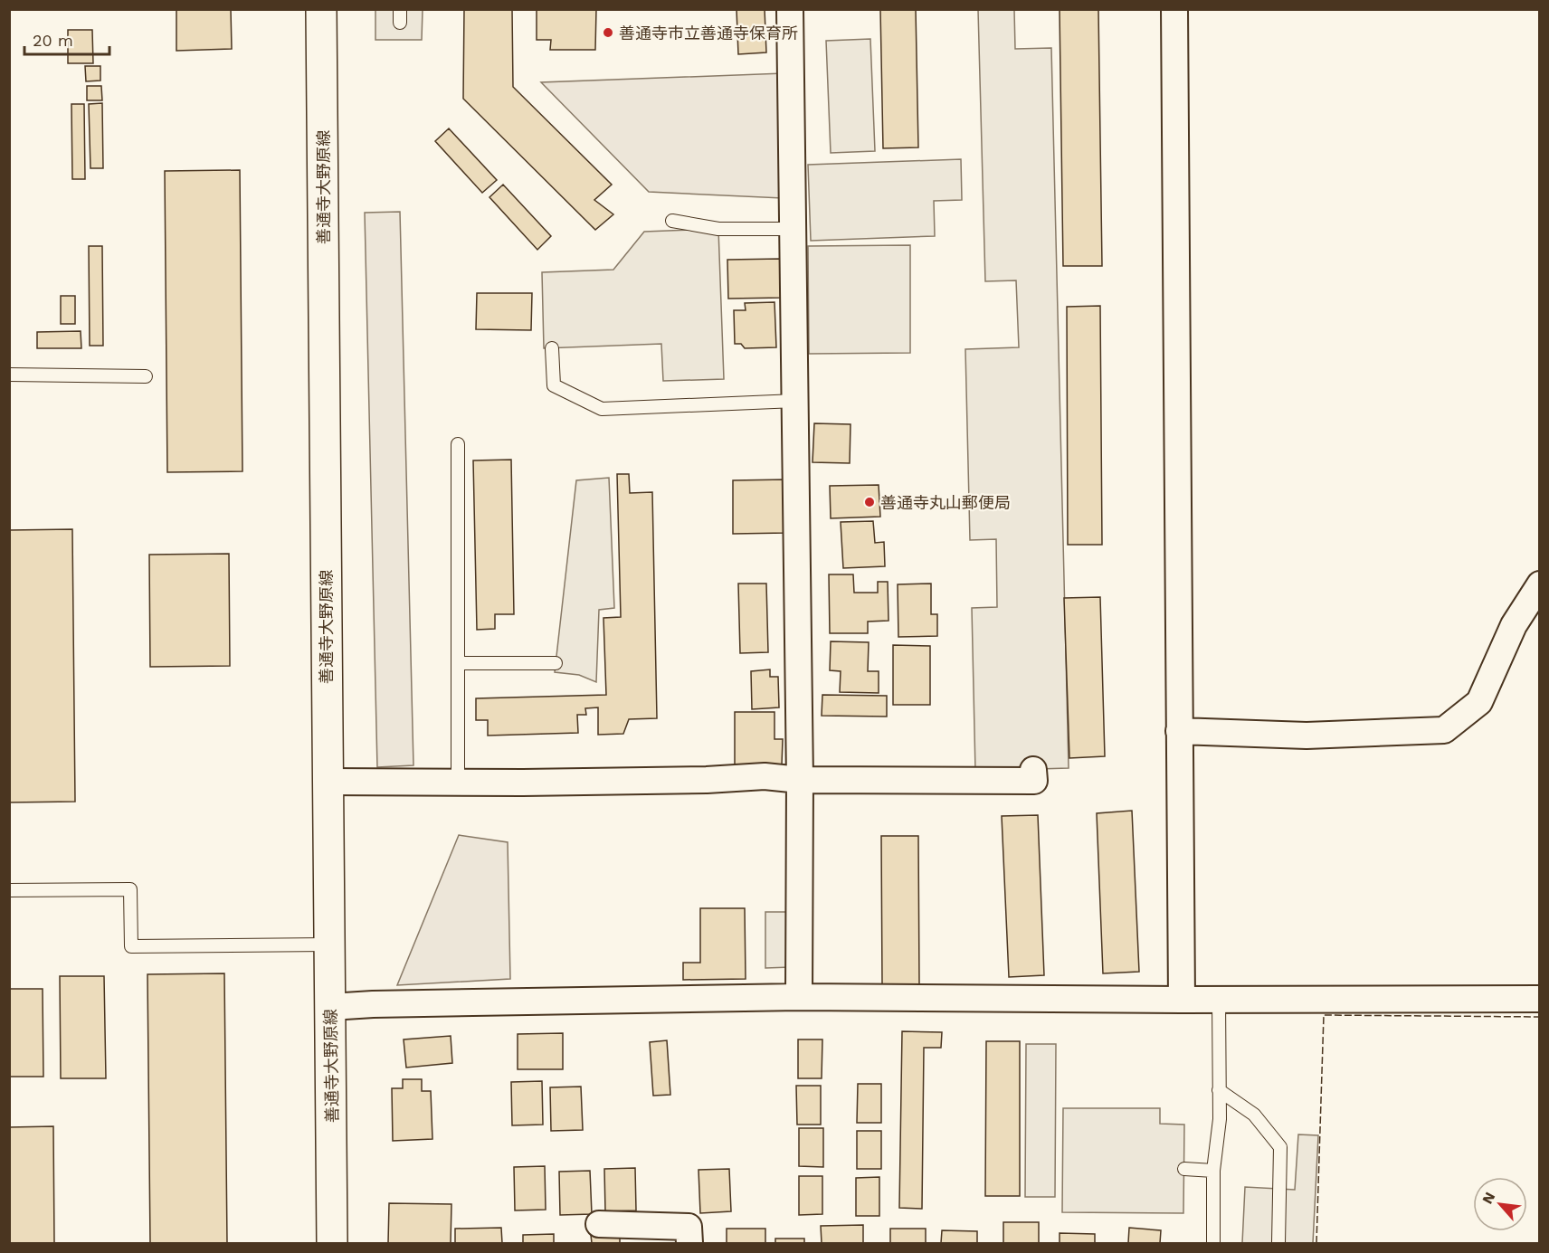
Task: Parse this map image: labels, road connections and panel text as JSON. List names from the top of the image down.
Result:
{
  "streets": {
    "main road": ["善通寺大野原線"]
  },
  "places": ["善通寺市立善通寺保育所", "善通寺丸山郵便局"],
  "scale_bar": "20 m",
  "north": "top left"
}
